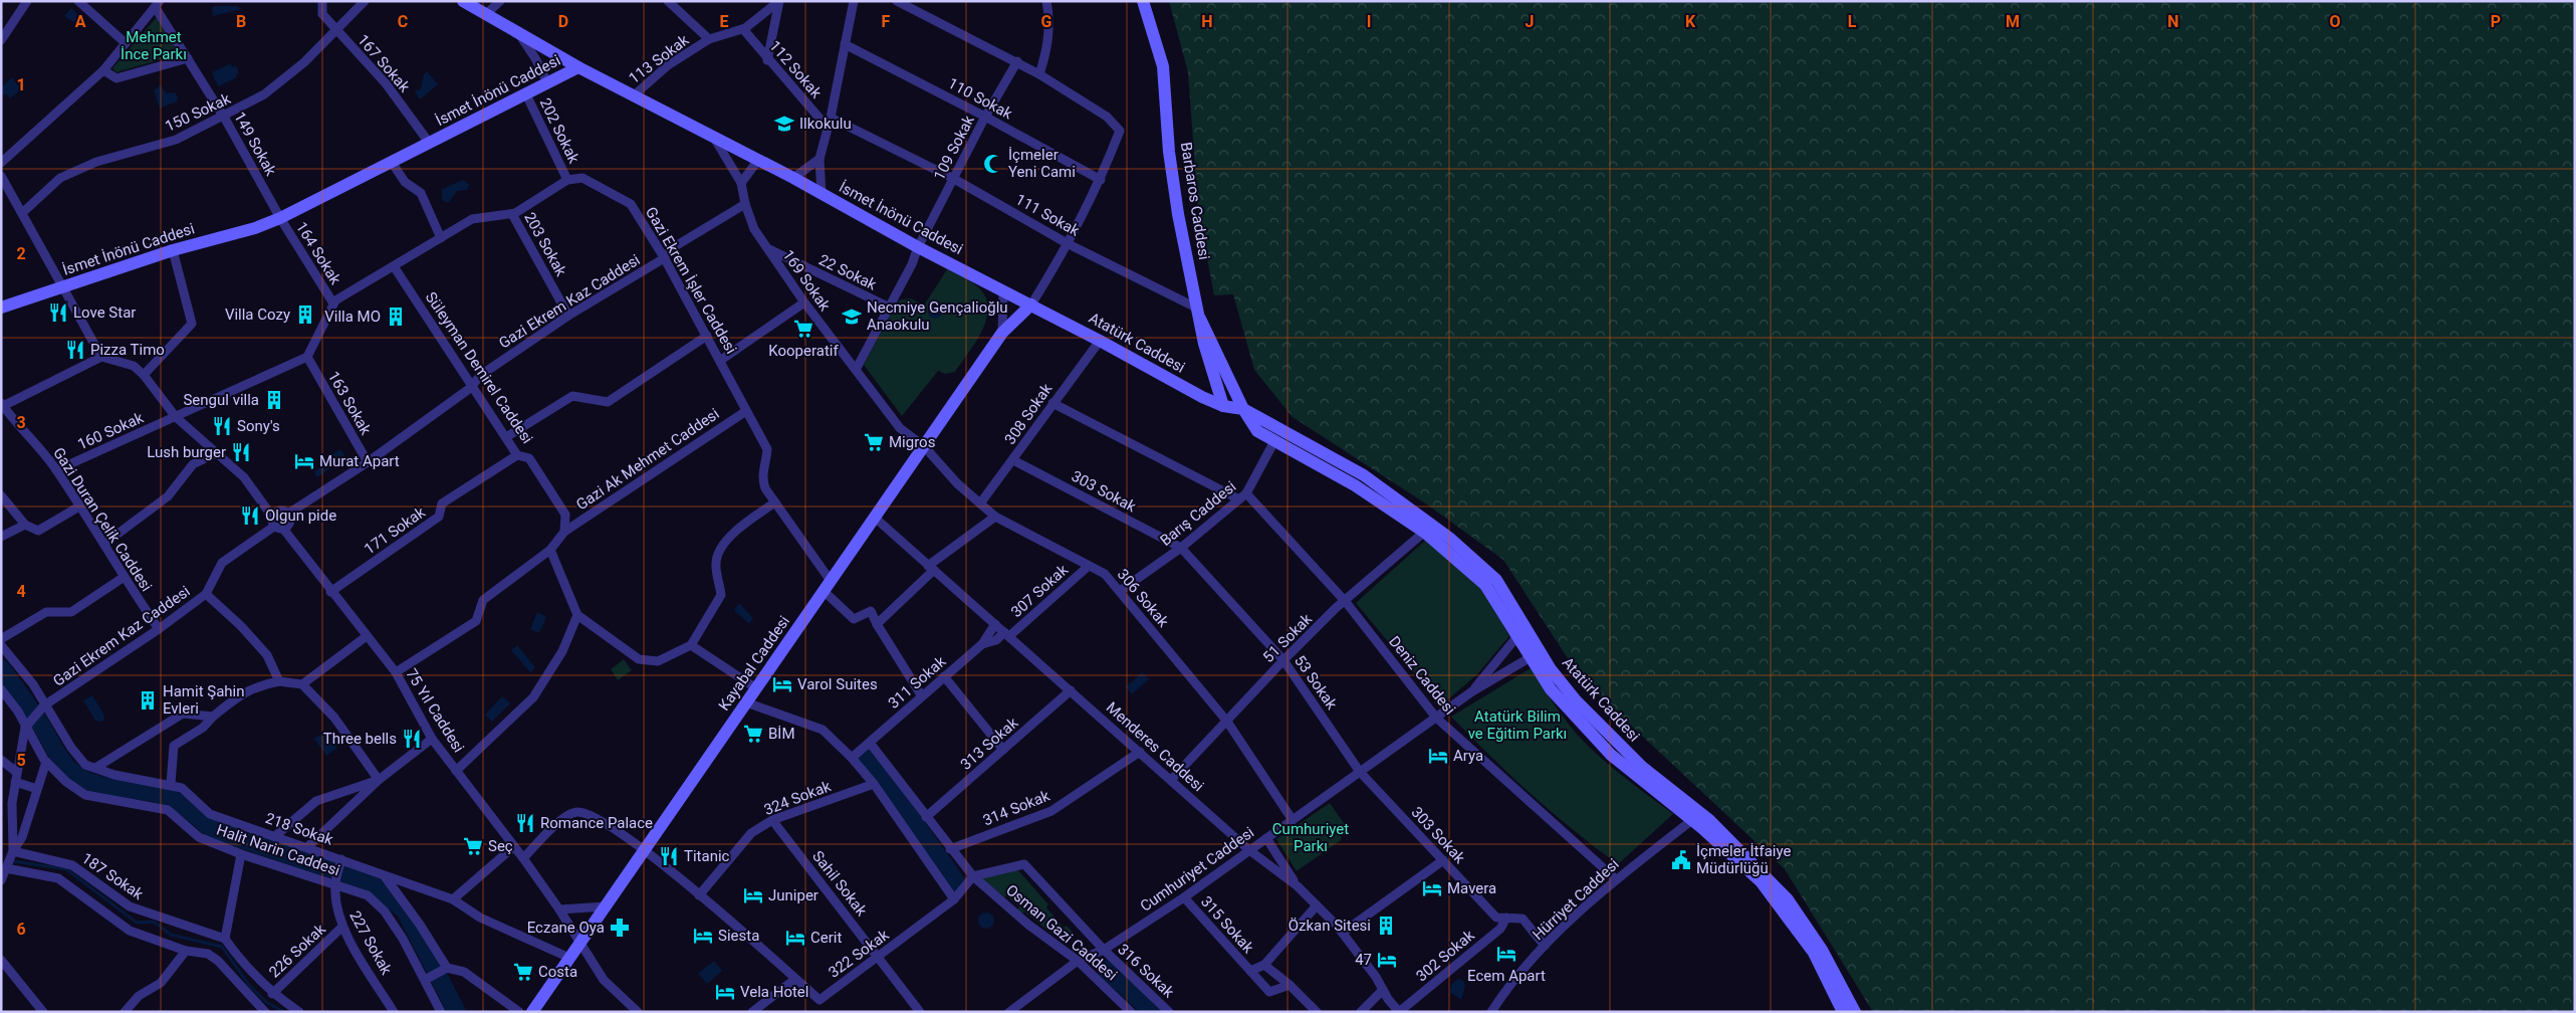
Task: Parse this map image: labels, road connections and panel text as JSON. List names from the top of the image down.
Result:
{
  "streets": {
    "street": [
      "113 Sokak",
      "167 Sokak",
      "112 Sokak",
      "İsmet İnönü Caddesi",
      "110 Sokak",
      "150 Sokak",
      "202 Sokak",
      "149 Sokak",
      "109 Sokak",
      "Barbaros Caddesi",
      "111 Sokak",
      "203 Sokak",
      "164 Sokak",
      "22 Sokak",
      "Gazi Ekrem İşler Caddesi",
      "169 Sokak",
      "Gazi Ekrem Kaz Caddesi",
      "Atatürk Caddesi",
      "Süleyman Demirel Caddesi",
      "163 Sokak",
      "308 Sokak",
      "160 Sokak",
      "Gazi Ak Mehmet Caddesi",
      "303 Sokak",
      "Barış Caddesi",
      "Gazi Duran Çelik Caddesi",
      "171 Sokak",
      "307 Sokak",
      "306 Sokak",
      "51 Sokak",
      "Kayabal Caddesi",
      "Deniz Caddesi",
      "311 Sokak",
      "53 Sokak",
      "75 Yıl Caddesi",
      "313 Sokak",
      "Menderes Caddesi",
      "324 Sokak",
      "314 Sokak",
      "218 Sokak",
      "Halit Narin Caddesi",
      "Cumhuriyet Caddesi",
      "187 Sokak",
      "Sahil Sokak",
      "Hürriyet Caddesi",
      "315 Sokak",
      "Osman Gazi Caddesi",
      "227 Sokak",
      "226 Sokak",
      "322 Sokak",
      "302 Sokak",
      "316 Sokak"
    ]
  },
  "crossings": [
    ["113 Sokak", "112 Sokak"],
    ["113 Sokak", "İsmet İnönü Caddesi"],
    ["167 Sokak", "İsmet İnönü Caddesi"],
    ["167 Sokak", "150 Sokak"],
    ["İsmet İnönü Caddesi", "202 Sokak"],
    ["İsmet İnönü Caddesi", "149 Sokak"],
    ["İsmet İnönü Caddesi", "109 Sokak"],
    ["İsmet İnönü Caddesi", "164 Sokak"],
    ["İsmet İnönü Caddesi", "169 Sokak"],
    ["İsmet İnönü Caddesi", "Atatürk Caddesi"],
    ["110 Sokak", "109 Sokak"],
    ["150 Sokak", "149 Sokak"],
    ["202 Sokak", "Gazi Ekrem İşler Caddesi"],
    ["149 Sokak", "164 Sokak"],
    ["109 Sokak", "111 Sokak"],
    ["109 Sokak", "22 Sokak"],
    ["109 Sokak", "169 Sokak"],
    ["Barbaros Caddesi", "111 Sokak"],
    ["Barbaros Caddesi", "Atatürk Caddesi"],
    ["111 Sokak", "Atatürk Caddesi"],
    ["203 Sokak", "Gazi Ekrem Kaz Caddesi"],
    ["22 Sokak", "169 Sokak"],
    ["Gazi Ekrem İşler Caddesi", "Gazi Ekrem Kaz Caddesi"],
    ["Gazi Ekrem İşler Caddesi", "Gazi Ak Mehmet Caddesi"],
    ["Gazi Ekrem İşler Caddesi", "Kayabal Caddesi"],
    ["169 Sokak", "Gazi Ekrem Kaz Caddesi"],
    ["169 Sokak", "306 Sokak"],
    ["169 Sokak", "Kayabal Caddesi"],
    ["Gazi Ekrem Kaz Caddesi", "Süleyman Demirel Caddesi"],
    ["Gazi Ekrem Kaz Caddesi", "163 Sokak"],
    ["Gazi Ekrem Kaz Caddesi", "Gazi Duran Çelik Caddesi"],
    ["Gazi Ekrem Kaz Caddesi", "75 Yıl Caddesi"],
    ["Gazi Ekrem Kaz Caddesi", "218 Sokak"],
    ["Gazi Ekrem Kaz Caddesi", "Halit Narin Caddesi"],
    ["Atatürk Caddesi", "308 Sokak"],
    ["Atatürk Caddesi", "Barış Caddesi"],
    ["Atatürk Caddesi", "51 Sokak"],
    ["Atatürk Caddesi", "Kayabal Caddesi"],
    ["Atatürk Caddesi", "Cumhuriyet Caddesi"],
    ["Atatürk Caddesi", "Hürriyet Caddesi"],
    ["Süleyman Demirel Caddesi", "Gazi Ak Mehmet Caddesi"],
    ["Süleyman Demirel Caddesi", "171 Sokak"],
    ["308 Sokak", "303 Sokak"],
    ["308 Sokak", "306 Sokak"],
    ["308 Sokak", "Deniz Caddesi"],
    ["160 Sokak", "Gazi Duran Çelik Caddesi"],
    ["303 Sokak", "Barış Caddesi"],
    ["303 Sokak", "53 Sokak"],
    ["303 Sokak", "Cumhuriyet Caddesi"],
    ["303 Sokak", "Hürriyet Caddesi"],
    ["303 Sokak", "302 Sokak"],
    ["Barış Caddesi", "306 Sokak"],
    ["Barış Caddesi", "Deniz Caddesi"],
    ["Barış Caddesi", "53 Sokak"],
    ["171 Sokak", "75 Yıl Caddesi"],
    ["307 Sokak", "306 Sokak"],
    ["307 Sokak", "311 Sokak"],
    ["307 Sokak", "Menderes Caddesi"],
    ["306 Sokak", "51 Sokak"],
    ["306 Sokak", "Kayabal Caddesi"],
    ["306 Sokak", "Cumhuriyet Caddesi"],
    ["51 Sokak", "Deniz Caddesi"],
    ["51 Sokak", "53 Sokak"],
    ["51 Sokak", "Menderes Caddesi"],
    ["Kayabal Caddesi", "75 Yıl Caddesi"],
    ["Kayabal Caddesi", "Menderes Caddesi"],
    ["Kayabal Caddesi", "218 Sokak"],
    ["Kayabal Caddesi", "322 Sokak"],
    ["Deniz Caddesi", "Cumhuriyet Caddesi"],
    ["Deniz Caddesi", "Hürriyet Caddesi"],
    ["311 Sokak", "Osman Gazi Caddesi"],
    ["53 Sokak", "Cumhuriyet Caddesi"],
    ["75 Yıl Caddesi", "322 Sokak"],
    ["313 Sokak", "Menderes Caddesi"],
    ["313 Sokak", "Osman Gazi Caddesi"],
    ["Menderes Caddesi", "314 Sokak"],
    ["Menderes Caddesi", "Cumhuriyet Caddesi"],
    ["Menderes Caddesi", "302 Sokak"],
    ["324 Sokak", "Sahil Sokak"],
    ["324 Sokak", "322 Sokak"],
    ["314 Sokak", "Osman Gazi Caddesi"],
    ["218 Sokak", "227 Sokak"],
    ["Halit Narin Caddesi", "227 Sokak"],
    ["Cumhuriyet Caddesi", "315 Sokak"],
    ["Cumhuriyet Caddesi", "Osman Gazi Caddesi"],
    ["Cumhuriyet Caddesi", "316 Sokak"],
    ["Sahil Sokak", "322 Sokak"],
    ["Osman Gazi Caddesi", "316 Sokak"],
    ["227 Sokak", "226 Sokak"]
  ],
  "parks": ["Mehmet İnce Parkı", "Atatürk Bilim ve Eğitim Parkı", "Cumhuriyet Parkı"],
  "places": {
    "school or university": ["Ilkokulu", "Necmiye Gençalioğlu Anaokulu"],
    "mosque": ["İçmeler Yeni Cami"],
    "restaurant": [
      "Love Star",
      "Pizza Timo",
      "Sony's",
      "Lush burger",
      "Olgun pide",
      "Three bells",
      "Romance Palace",
      "Titanic"
    ],
    "building": [
      "Villa Cozy",
      "Villa MO",
      "Sengul villa",
      "Hamit Şahin Evleri",
      "Özkan Sitesi"
    ],
    "supermarket": [
      "Kooperatif",
      "Migros",
      "BİM",
      "Seç",
      "Costa"
    ],
    "hotel": [
      "Murat Apart",
      "Varol Suites",
      "Arya",
      "Mavera",
      "Juniper",
      "Siesta",
      "Cerit",
      "Ecem Apart",
      "47",
      "Vela Hotel"
    ],
    "public building": ["İçmeler İtfaiye Müdürlüğü"],
    "pharmacy": ["Eczane Oya"]
  },
  "grid": {
    "columns": [
      "A",
      "B",
      "C",
      "D",
      "E",
      "F",
      "G",
      "H",
      "I",
      "J",
      "K",
      "L",
      "M",
      "N",
      "O",
      "P"
    ],
    "rows": [
      "1",
      "2",
      "3",
      "4",
      "5",
      "6"
    ]
  }
}
